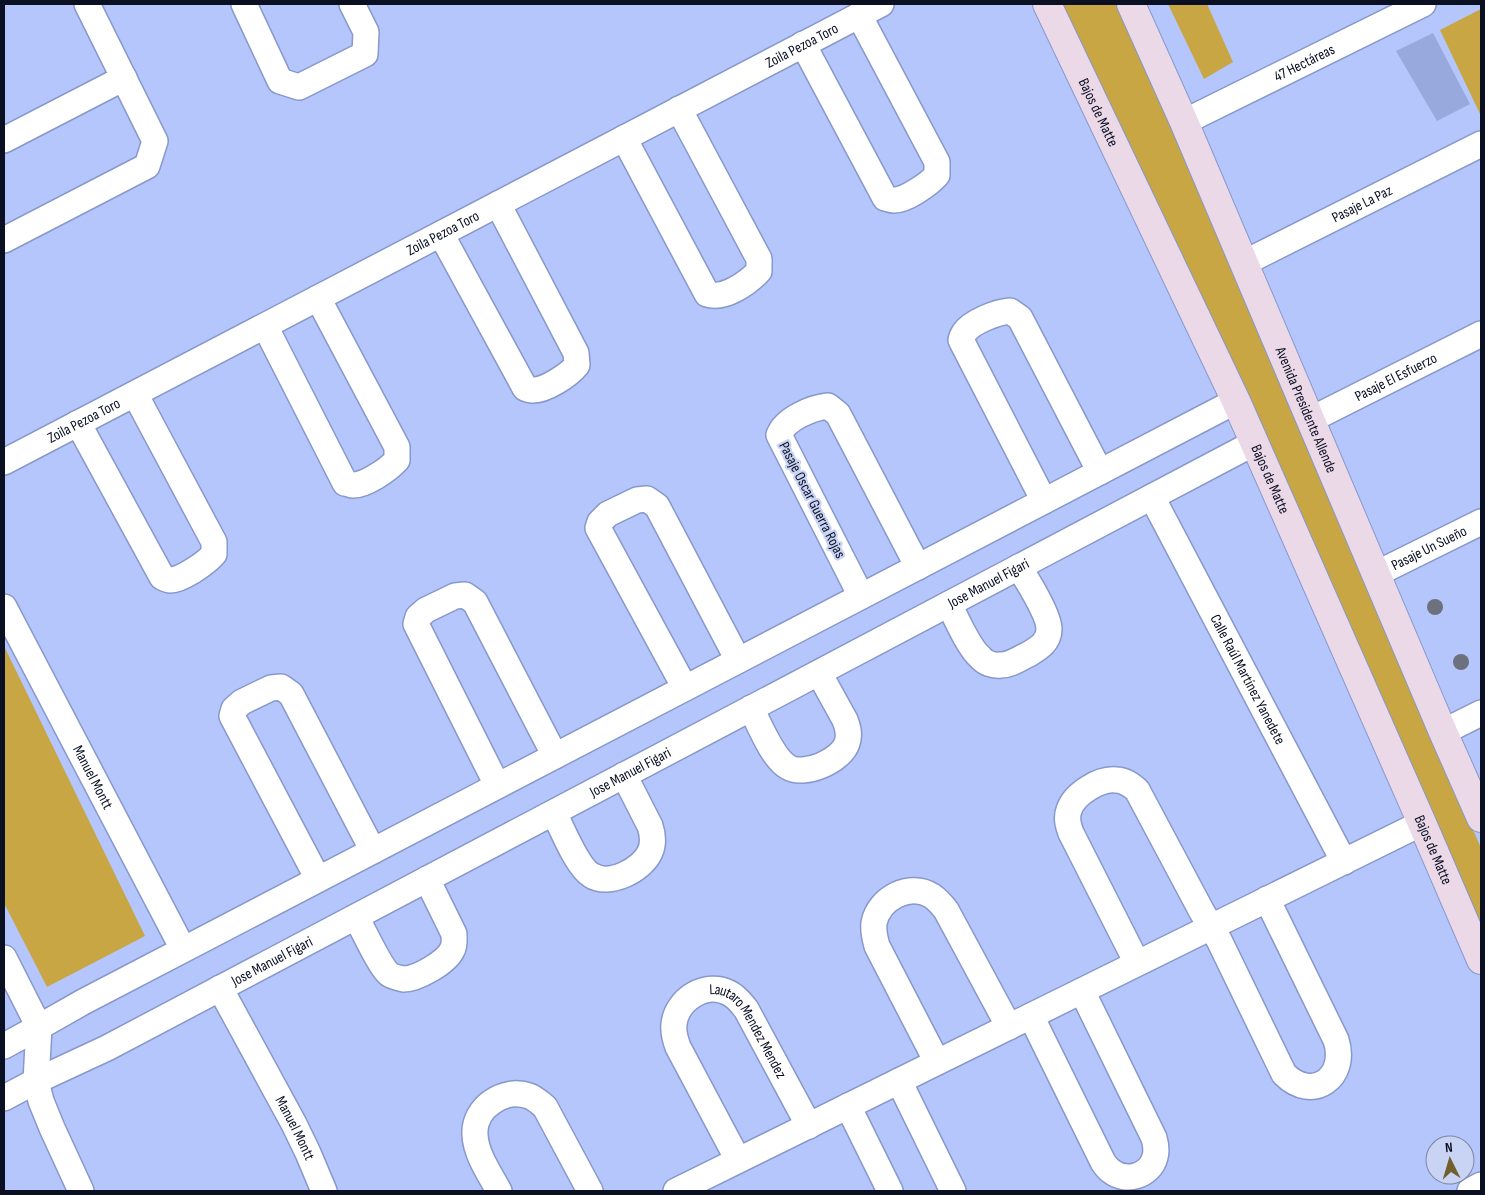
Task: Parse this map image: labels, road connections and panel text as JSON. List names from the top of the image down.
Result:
{
  "streets": {
    "main road": ["Bajos de Matte", "Avenida Presidente Allende"],
    "street": [
      "Zoila Pezoa Toro",
      "47 Hectáreas",
      "Pasaje La Paz",
      "Pasaje El Esfuerzo",
      "Pasaje Oscar Guerra Rojas",
      "Pasaje Un Sueño",
      "Jose Manuel Figari",
      "Calle Raúl Martínez Yanedete",
      "Manuel Montt",
      "Lautaro Mendez Mendez"
    ]
  },
  "crossings": [
    ["47 Hectáreas", "Avenida Presidente Allende"],
    ["Bajos de Matte", "Jose Manuel Figari"],
    ["Pasaje La Paz", "Avenida Presidente Allende"],
    ["Pasaje El Esfuerzo", "Avenida Presidente Allende"],
    ["Avenida Presidente Allende", "Pasaje Un Sueño"],
    ["Jose Manuel Figari", "Calle Raúl Martínez Yanedete"],
    ["Jose Manuel Figari", "Manuel Montt"]
  ],
  "north": "top"
}
